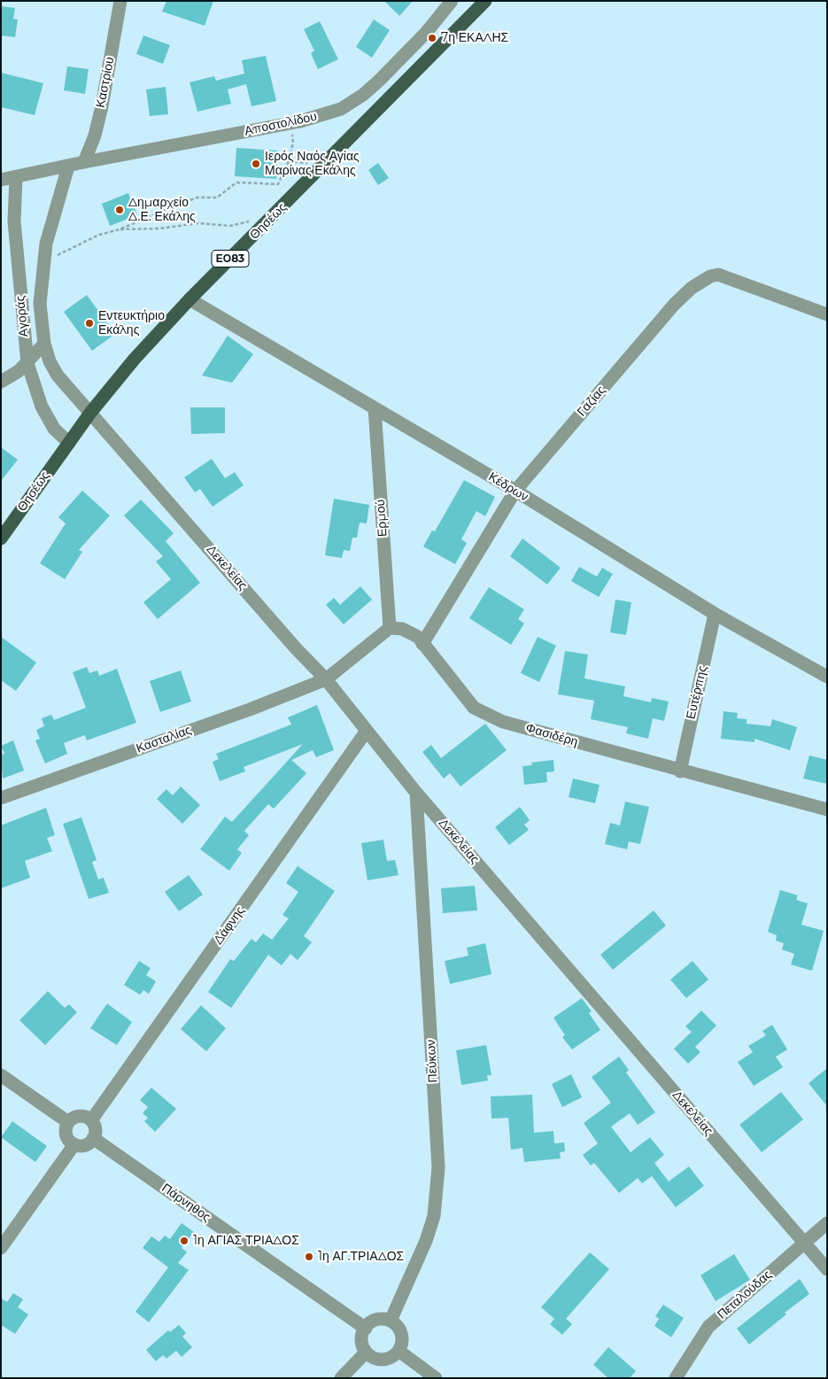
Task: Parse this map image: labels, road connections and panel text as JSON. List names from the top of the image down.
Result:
{
  "streets": {
    "main road": ["Θησέως", "ΕΟ83"],
    "street": [
      "Καστρίου",
      "Αποστολίδου",
      "Αγοράς",
      "Γαζίας",
      "Κέδρων",
      "Ερμού",
      "Δεκελείας",
      "Ευτέρπης",
      "Φασιδέρη",
      "Κασταλίας",
      "Δάφνης",
      "Πεύκων",
      "Πάρνηθος",
      "Πεταλούδας"
    ]
  },
  "crossings": [
    ["Καστρίου", "Αποστολίδου"],
    ["Αποστολίδου", "Αγοράς"],
    ["Θησέως", "Αγοράς"],
    ["Θησέως", "Κέδρων"],
    ["Θησέως", "Δεκελείας"],
    ["Αγοράς", "Δεκελείας"],
    ["Γαζίας", "Κέδρων"],
    ["Γαζίας", "Φασιδέρη"],
    ["Κέδρων", "Ερμού"],
    ["Κέδρων", "Ευτέρπης"],
    ["Ερμού", "Φασιδέρη"],
    ["Δεκελείας", "Κασταλίας"],
    ["Δεκελείας", "Δάφνης"],
    ["Δεκελείας", "Πεύκων"],
    ["Δεκελείας", "Πεταλούδας"],
    ["Ευτέρπης", "Φασιδέρη"],
    ["Δάφνης", "Πάρνηθος"],
    ["Πεύκων", "Πάρνηθος"]
  ],
  "places": [
    "7η ΕΚΑΛΗΣ",
    "Ιερός Ναός Αγίας Μαρίνας Εκάλης",
    "Δημαρχείο Δ.Ε. Εκάλης",
    "Εντευκτήριο Εκάλης",
    "1η ΑΓΙΑΣ ΤΡΙΑΔΟΣ",
    "1η ΑΓ.ΤΡΙΑΔΟΣ"
  ]
}
